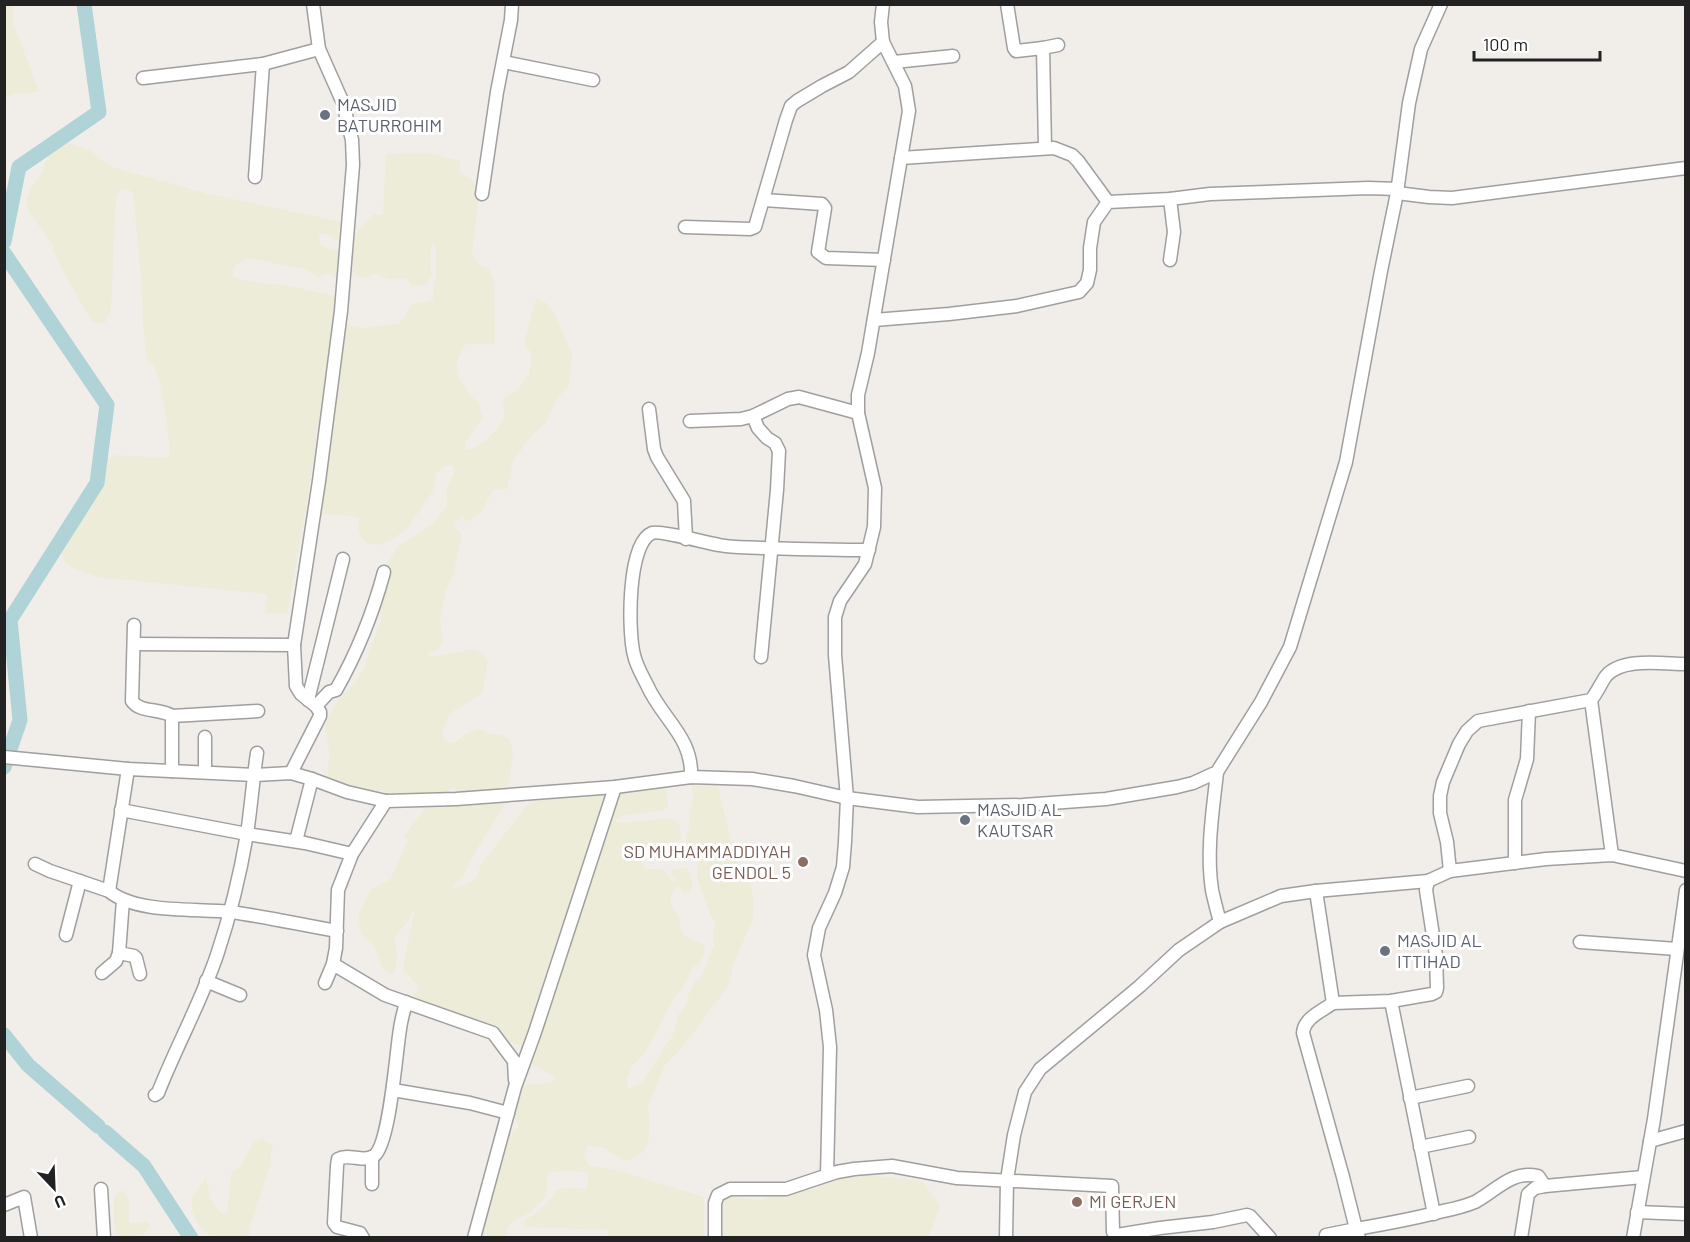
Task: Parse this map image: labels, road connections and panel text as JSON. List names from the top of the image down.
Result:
{
  "places": [
    "MASJID BATURROHIM",
    "MASJID AL KAUTSAR",
    "SD MUHAMMADDIYAH GENDOL 5",
    "MASJID AL ITTIHAD",
    "MI GERJEN"
  ],
  "scale_bar": "100 m",
  "north": "bottom right"
}
